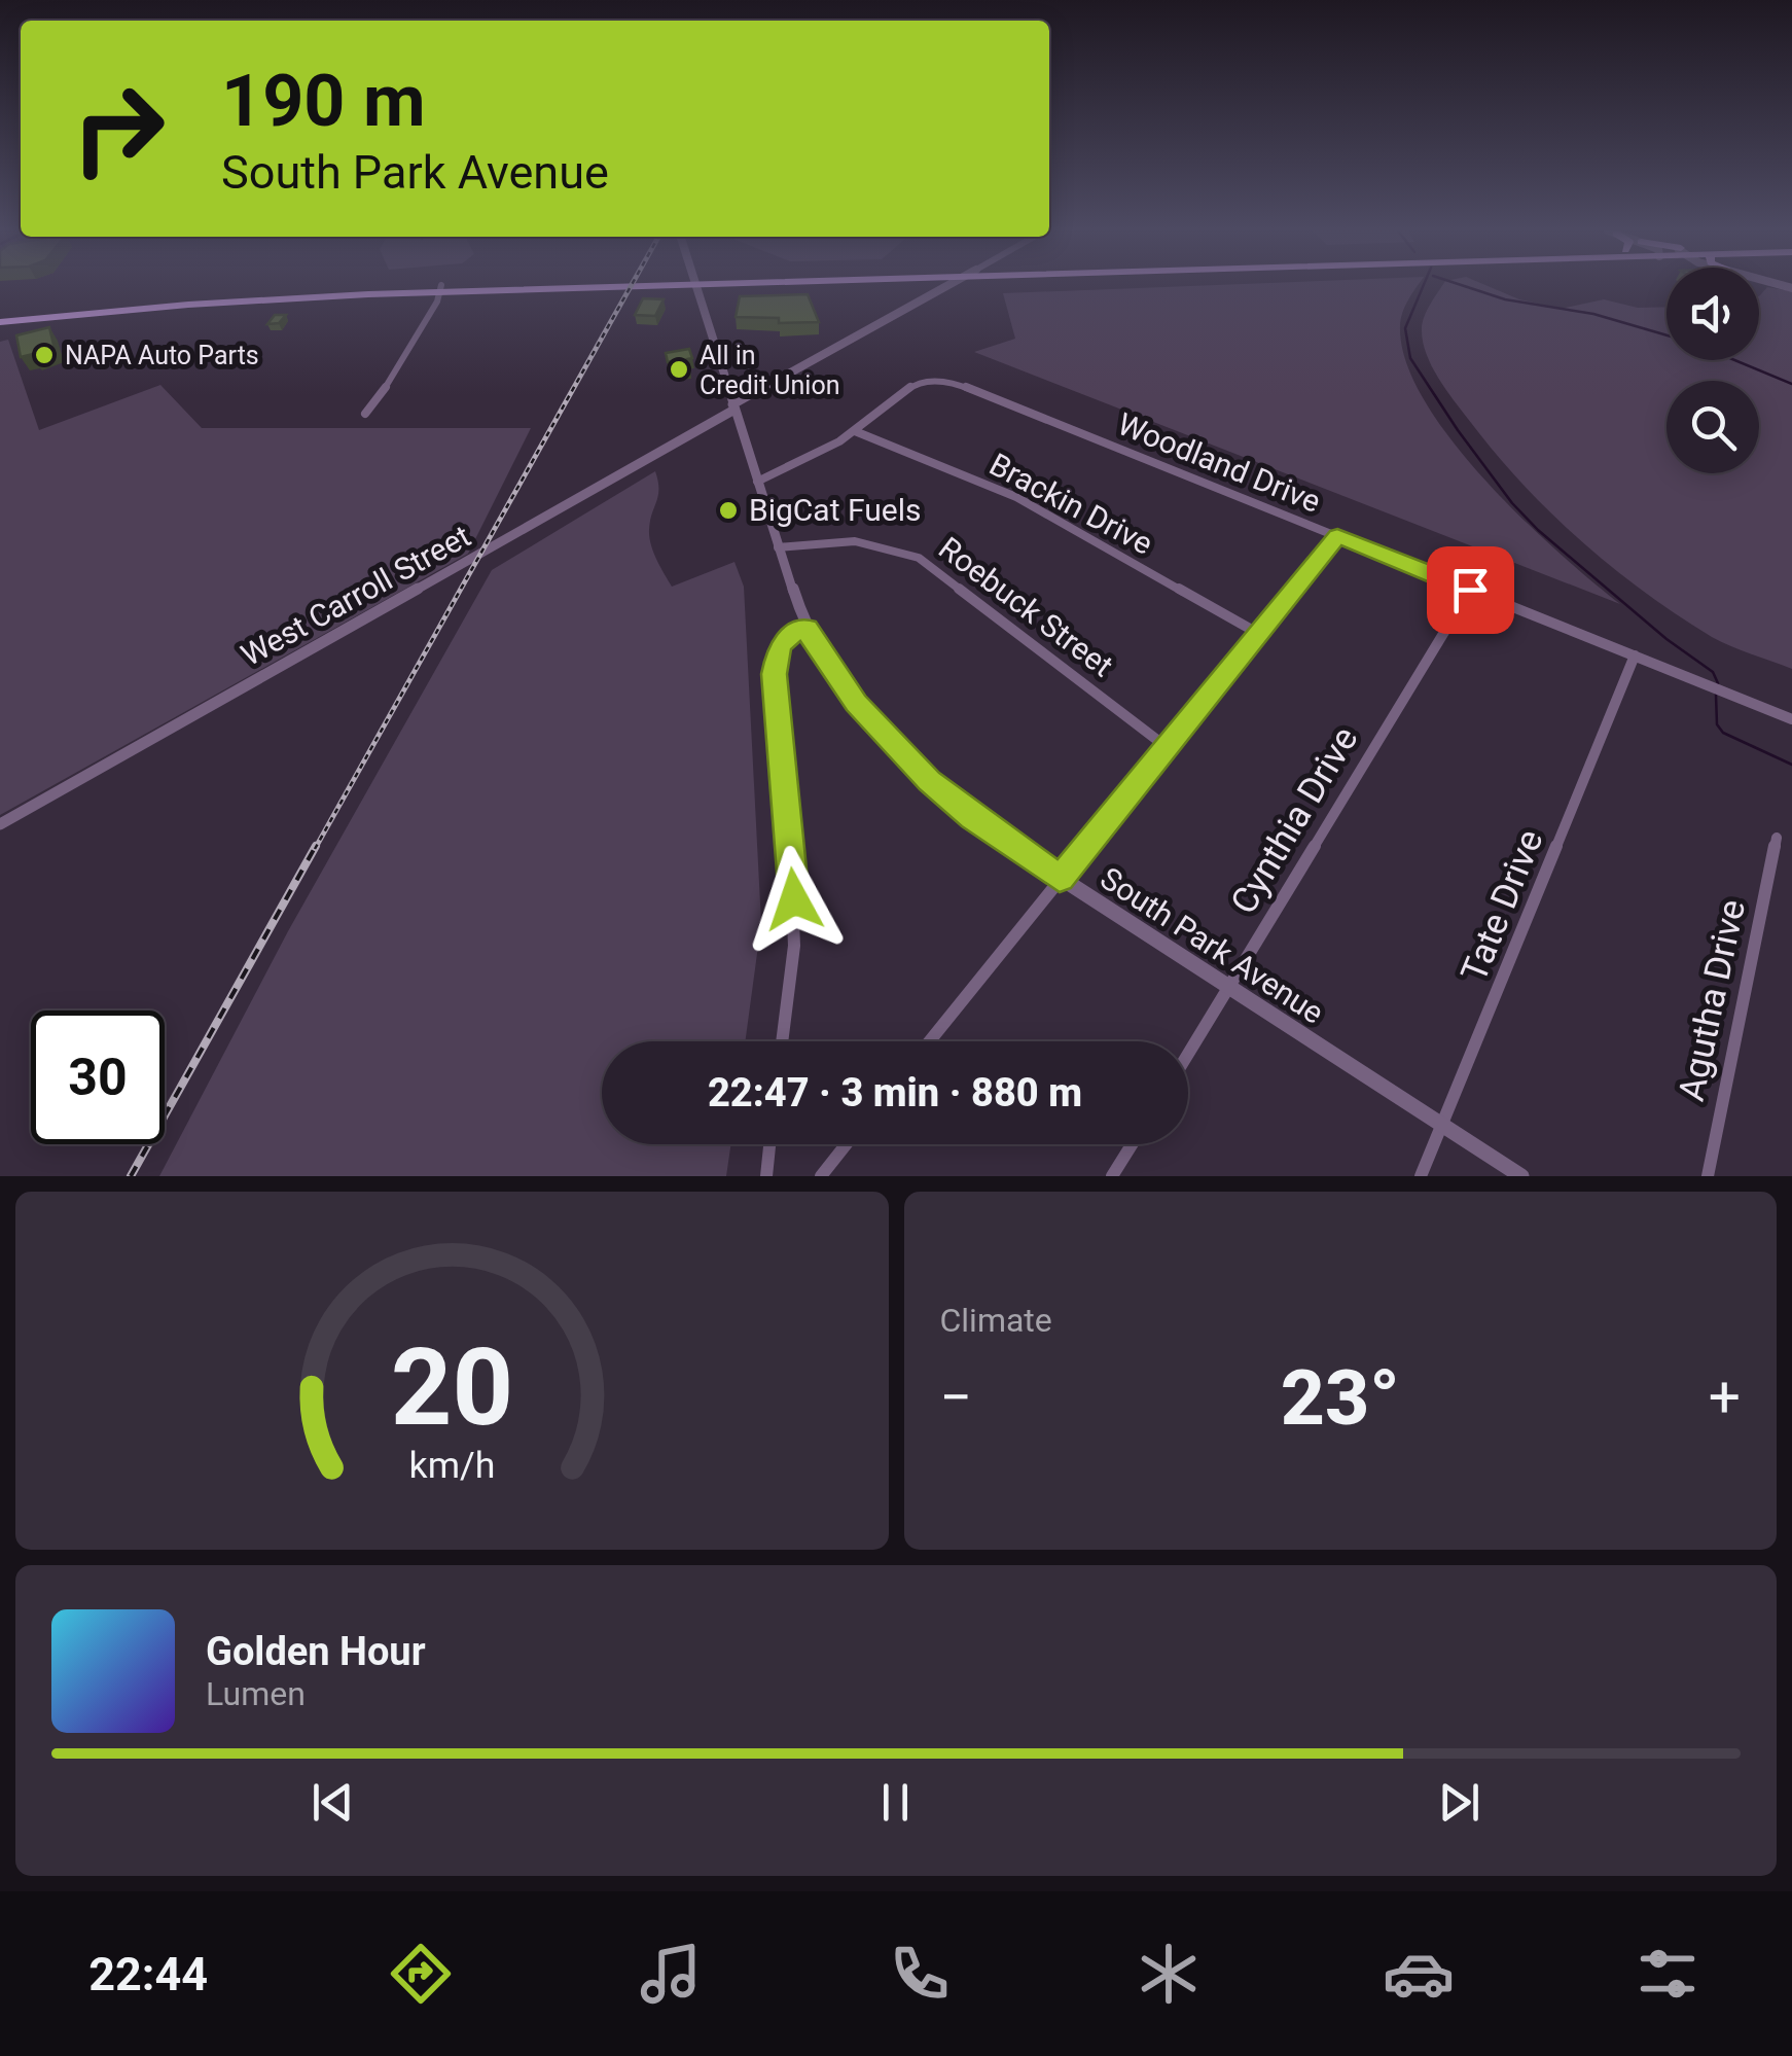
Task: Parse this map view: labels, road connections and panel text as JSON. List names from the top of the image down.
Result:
{
  "streets": {
    "street": [
      "Woodland Drive",
      "Brackin Drive",
      "West Carroll Street",
      "Roebuck Street",
      "Cynthia Drive",
      "Tate Drive",
      "South Park Avenue",
      "Agutha Drive"
    ]
  },
  "crossings": [
    ["Woodland Drive", "Brackin Drive"],
    ["Woodland Drive", "Cynthia Drive"],
    ["Woodland Drive", "Tate Drive"],
    ["Woodland Drive", "South Park Avenue"],
    ["West Carroll Street", "South Park Avenue"],
    ["Roebuck Street", "South Park Avenue"],
    ["Cynthia Drive", "South Park Avenue"],
    ["Tate Drive", "South Park Avenue"]
  ],
  "places": ["NAPA Auto Parts", "All in Credit Union", "BigCat Fuels"],
  "page": {
    "turn": ["190 m", "South Park Avenue"],
    "limit": "30",
    "trip": "22:47 · 3 min · 880 m",
    "tile": "Climate",
    "heat": ["−", "23°", "+"],
    "song": ["Golden Hour", "Lumen"],
    "tabs": "22:44",
    "gauge": ["20", "km/h"]
  }
}
